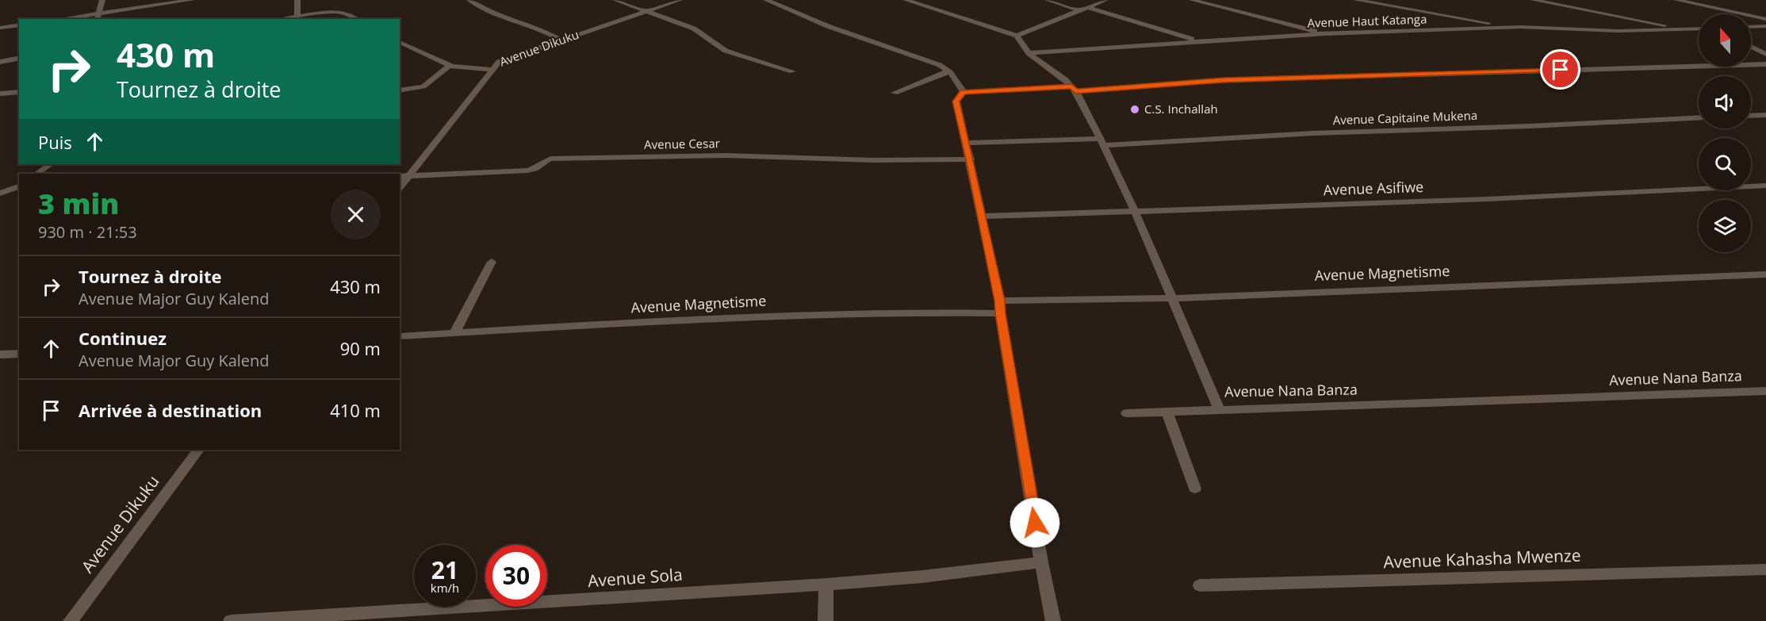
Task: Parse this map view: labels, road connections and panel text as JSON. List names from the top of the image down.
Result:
{
  "streets": {
    "street": [
      "Avenue Haut Katanga",
      "Avenue Dikuku",
      "Avenue Capitaine Mukena",
      "Avenue Cesar",
      "Avenue Asifiwe",
      "Avenue Magnetisme",
      "Avenue Nana Banza",
      "Avenue Kahasha Mwenze",
      "Avenue Sola"
    ]
  },
  "crossings": [
    ["Avenue Haut Katanga", "Avenue Nana Banza"],
    ["Avenue Dikuku", "Avenue Cesar"],
    ["Avenue Capitaine Mukena", "Avenue Nana Banza"],
    ["Avenue Asifiwe", "Avenue Nana Banza"],
    ["Avenue Magnetisme", "Avenue Nana Banza"]
  ],
  "places": ["C.S. Inchallah"],
  "north": "top",
  "page": {
    "turn": ["430 m", "Tournez à droite"],
    "then": "Puis",
    "heading": ["3 min", "930 m · 21:53"],
    "list": [
      {
        "name": "Tournez à droite",
        "note": "Avenue Major Guy Kalend",
        "value": "430 m"
      },
      {
        "name": "Continuez",
        "note": "Avenue Major Guy Kalend",
        "value": "90 m"
      },
      {
        "name": "Arrivée à destination",
        "value": "410 m"
      }
    ],
    "speed": "21 km/h",
    "limit": "30"
  }
}
